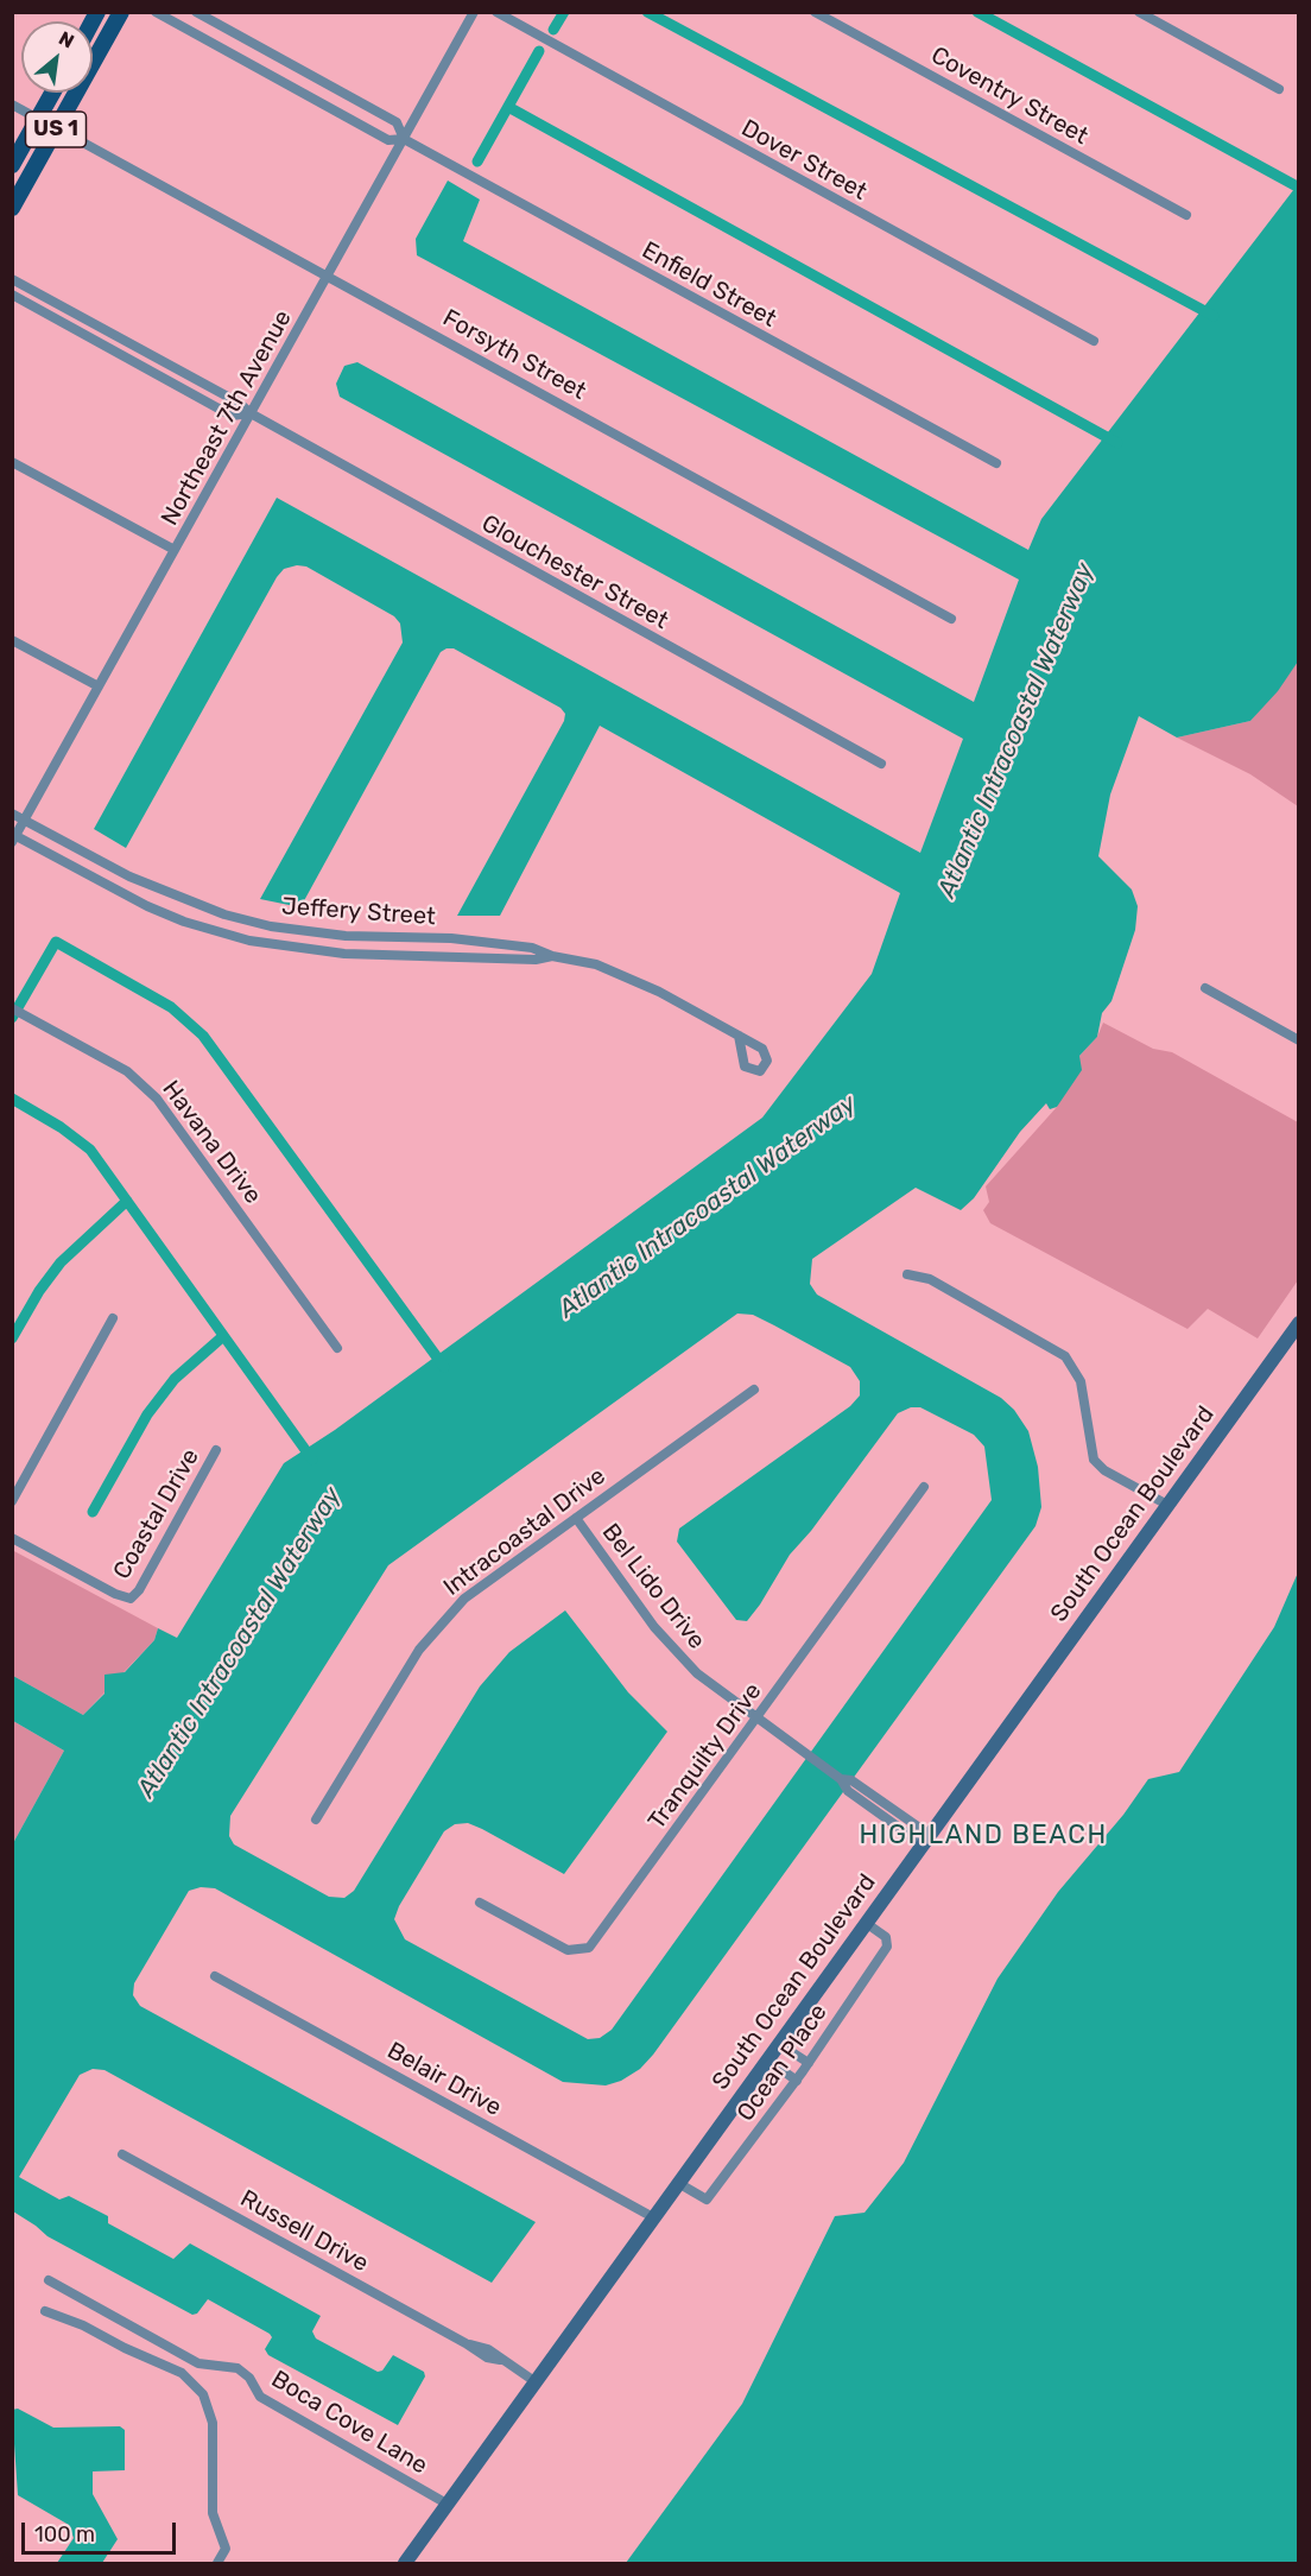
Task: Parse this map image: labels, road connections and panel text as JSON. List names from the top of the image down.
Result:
{
  "streets": {
    "main road": ["US 1", "South Ocean Boulevard"],
    "street": [
      "Coventry Street",
      "Dover Street",
      "Enfield Street",
      "Forsyth Street",
      "Northeast 7th Avenue",
      "Glouchester Street",
      "Jeffery Street",
      "Havana Drive",
      "Coastal Drive",
      "Intracoastal Drive",
      "Bel Lido Drive",
      "Tranquilty Drive",
      "Ocean Place",
      "Belair Drive",
      "Russell Drive",
      "Boca Cove Lane"
    ]
  },
  "crossings": [
    ["US 1", "Forsyth Street"],
    ["Enfield Street", "Northeast 7th Avenue"],
    ["Forsyth Street", "Northeast 7th Avenue"],
    ["Northeast 7th Avenue", "Glouchester Street"],
    ["Northeast 7th Avenue", "Jeffery Street"],
    ["South Ocean Boulevard", "Bel Lido Drive"],
    ["South Ocean Boulevard", "Ocean Place"],
    ["South Ocean Boulevard", "Belair Drive"],
    ["South Ocean Boulevard", "Russell Drive"],
    ["South Ocean Boulevard", "Boca Cove Lane"],
    ["Intracoastal Drive", "Bel Lido Drive"],
    ["Bel Lido Drive", "Tranquilty Drive"]
  ],
  "districts": ["HIGHLAND BEACH"],
  "water": ["Atlantic Intracoastal Waterway"],
  "scale_bar": "100 m",
  "north": "top right"
}
